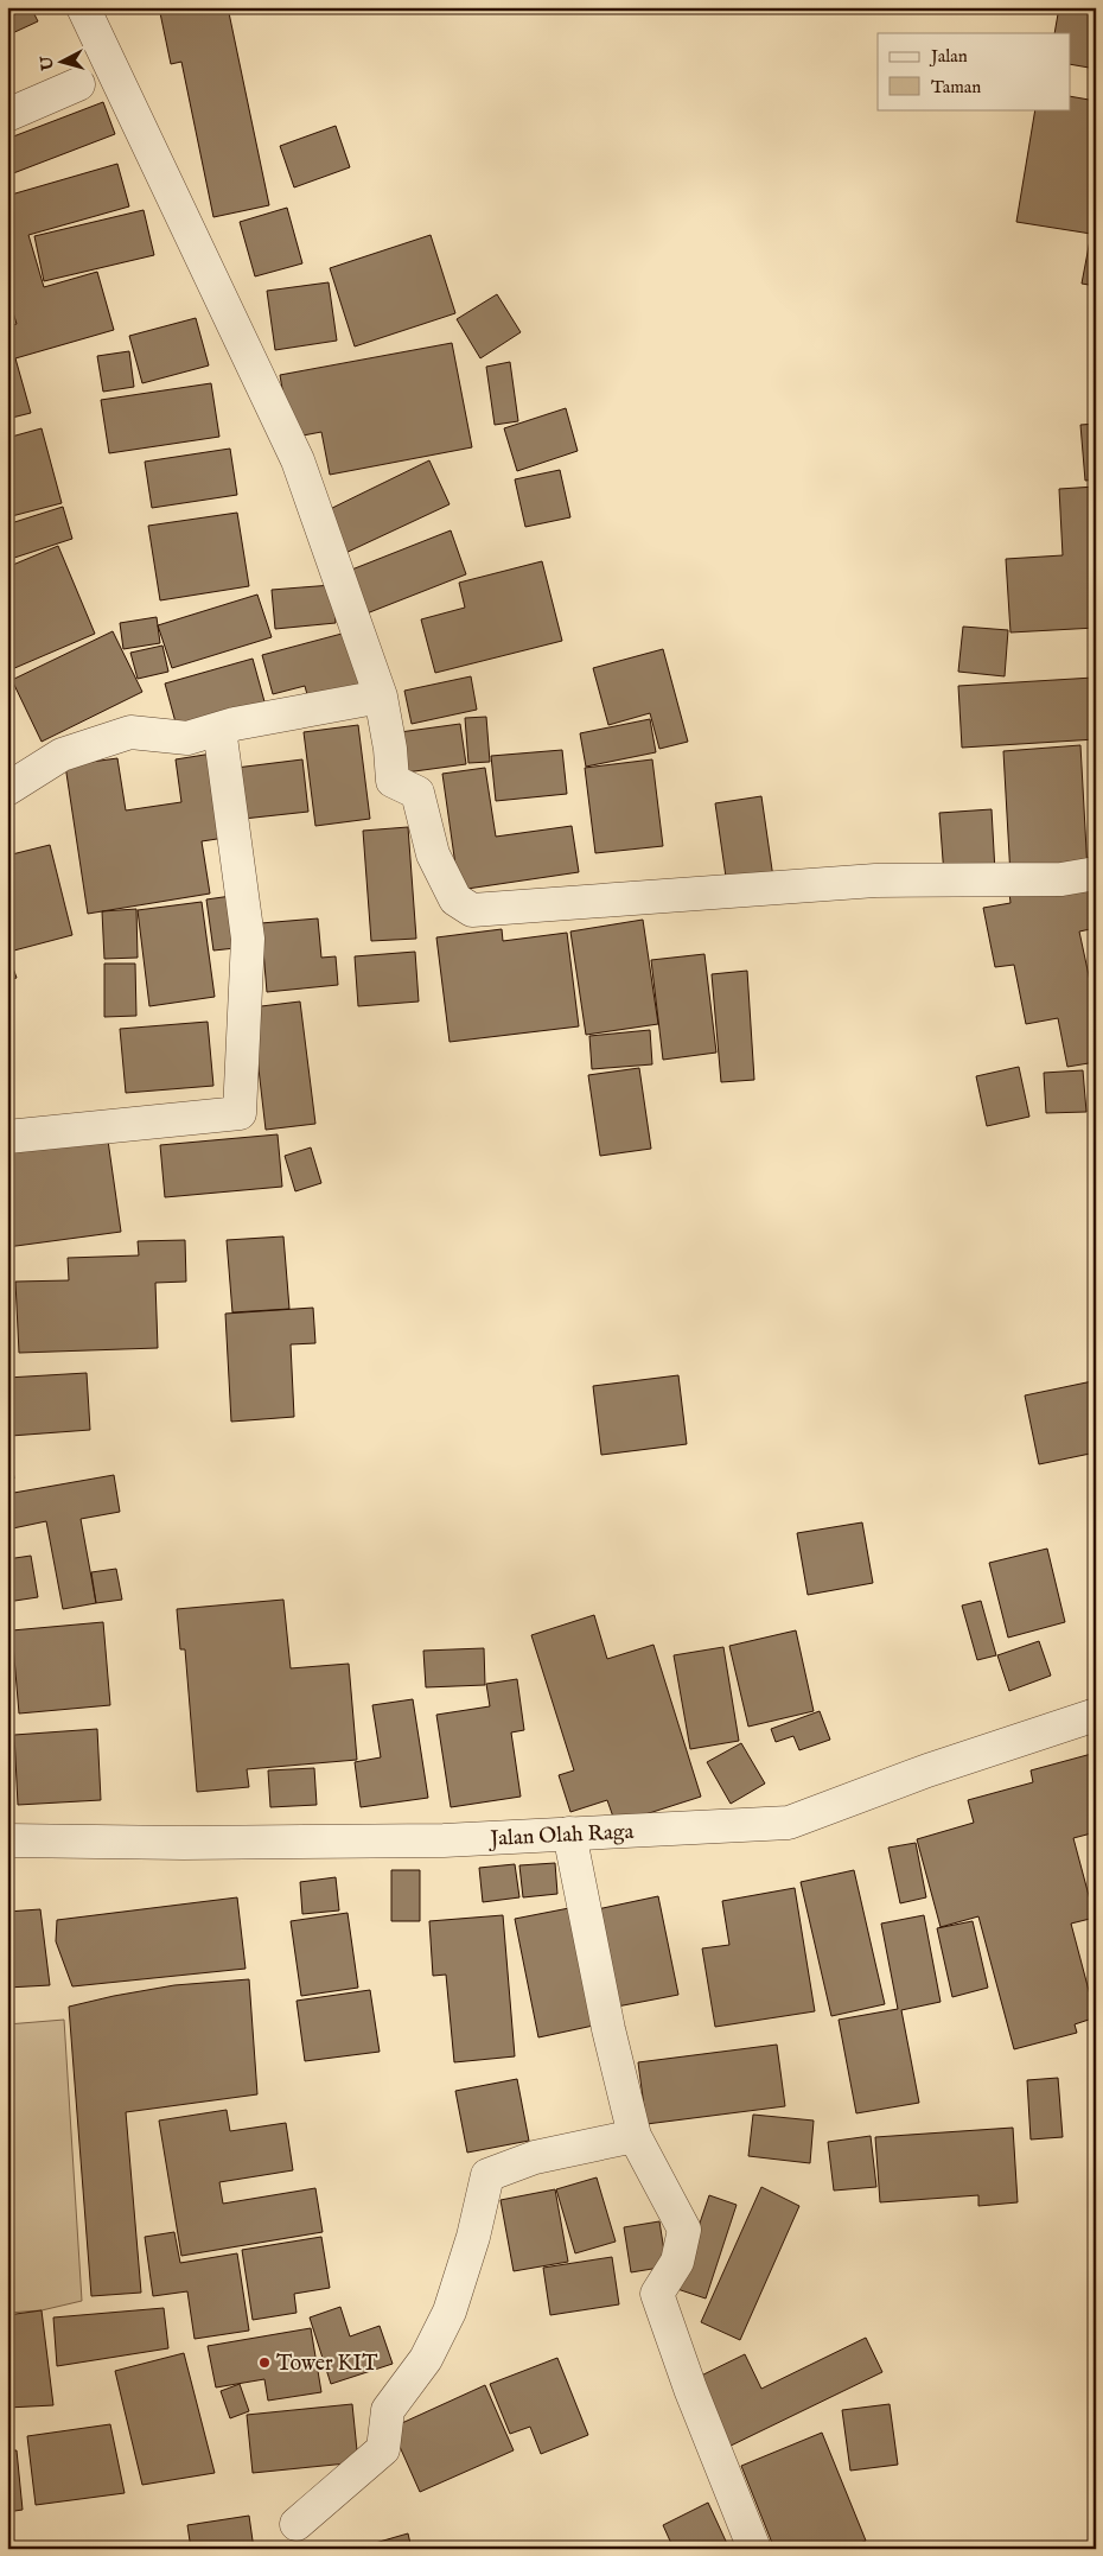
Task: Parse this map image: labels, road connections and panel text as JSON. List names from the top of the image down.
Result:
{
  "streets": {
    "street": ["Jalan Olah Raga"]
  },
  "places": ["Tower KIT"],
  "legend": ["Jalan", "Taman"],
  "north": "left"
}
